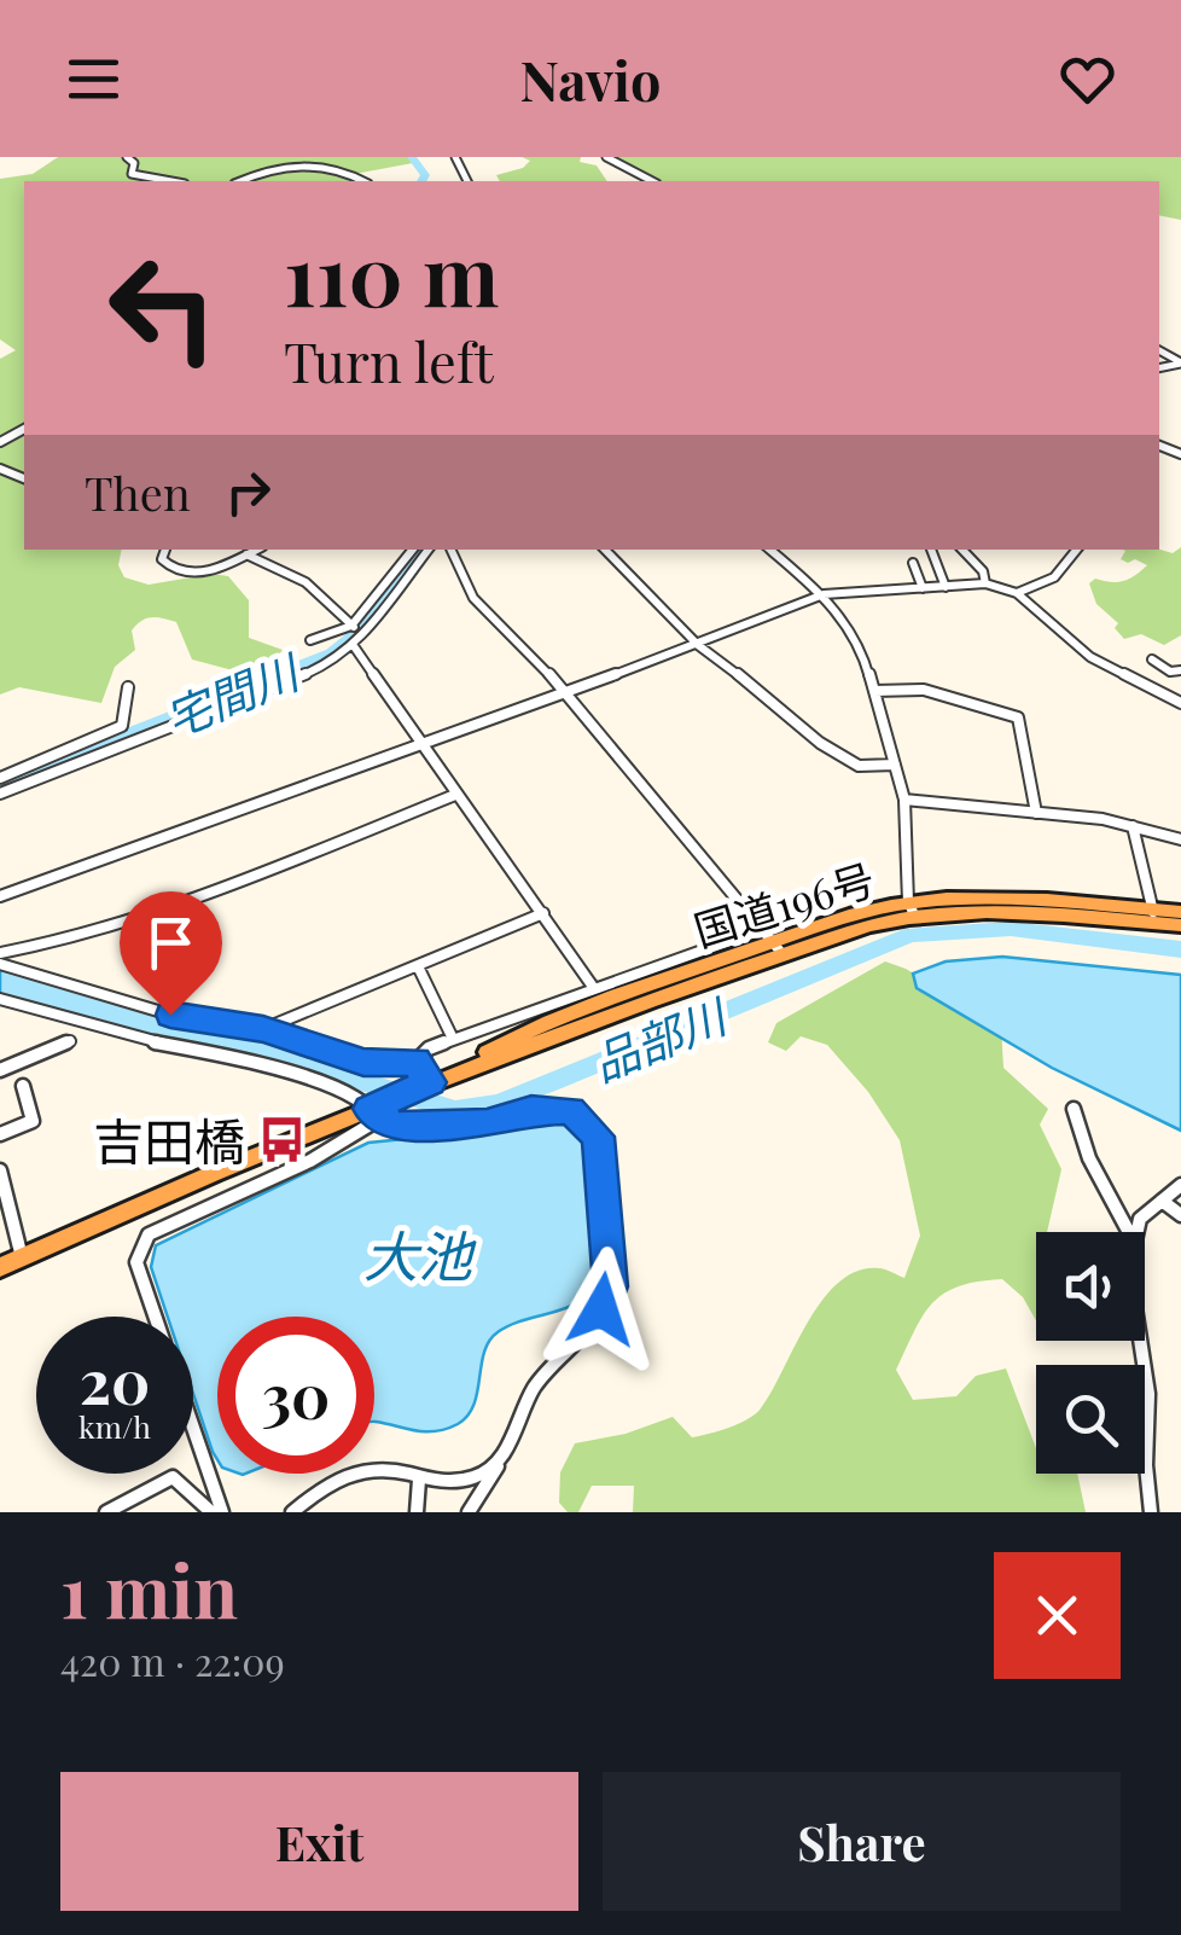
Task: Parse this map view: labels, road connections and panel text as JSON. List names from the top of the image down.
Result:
{
  "streets": {
    "highway": ["国道196号"]
  },
  "water": ["宅間川", "品部川", "大池"],
  "places": {
    "bus stop": ["吉田橋"]
  },
  "page": {
    "header": "Navio",
    "turn": ["110 m", "Turn left"],
    "then": "Then",
    "speed": "20 km/h",
    "limit": "30",
    "heading": ["1 min", "420 m · 22:09"],
    "buttons": ["Exit", "Share"]
  }
}
